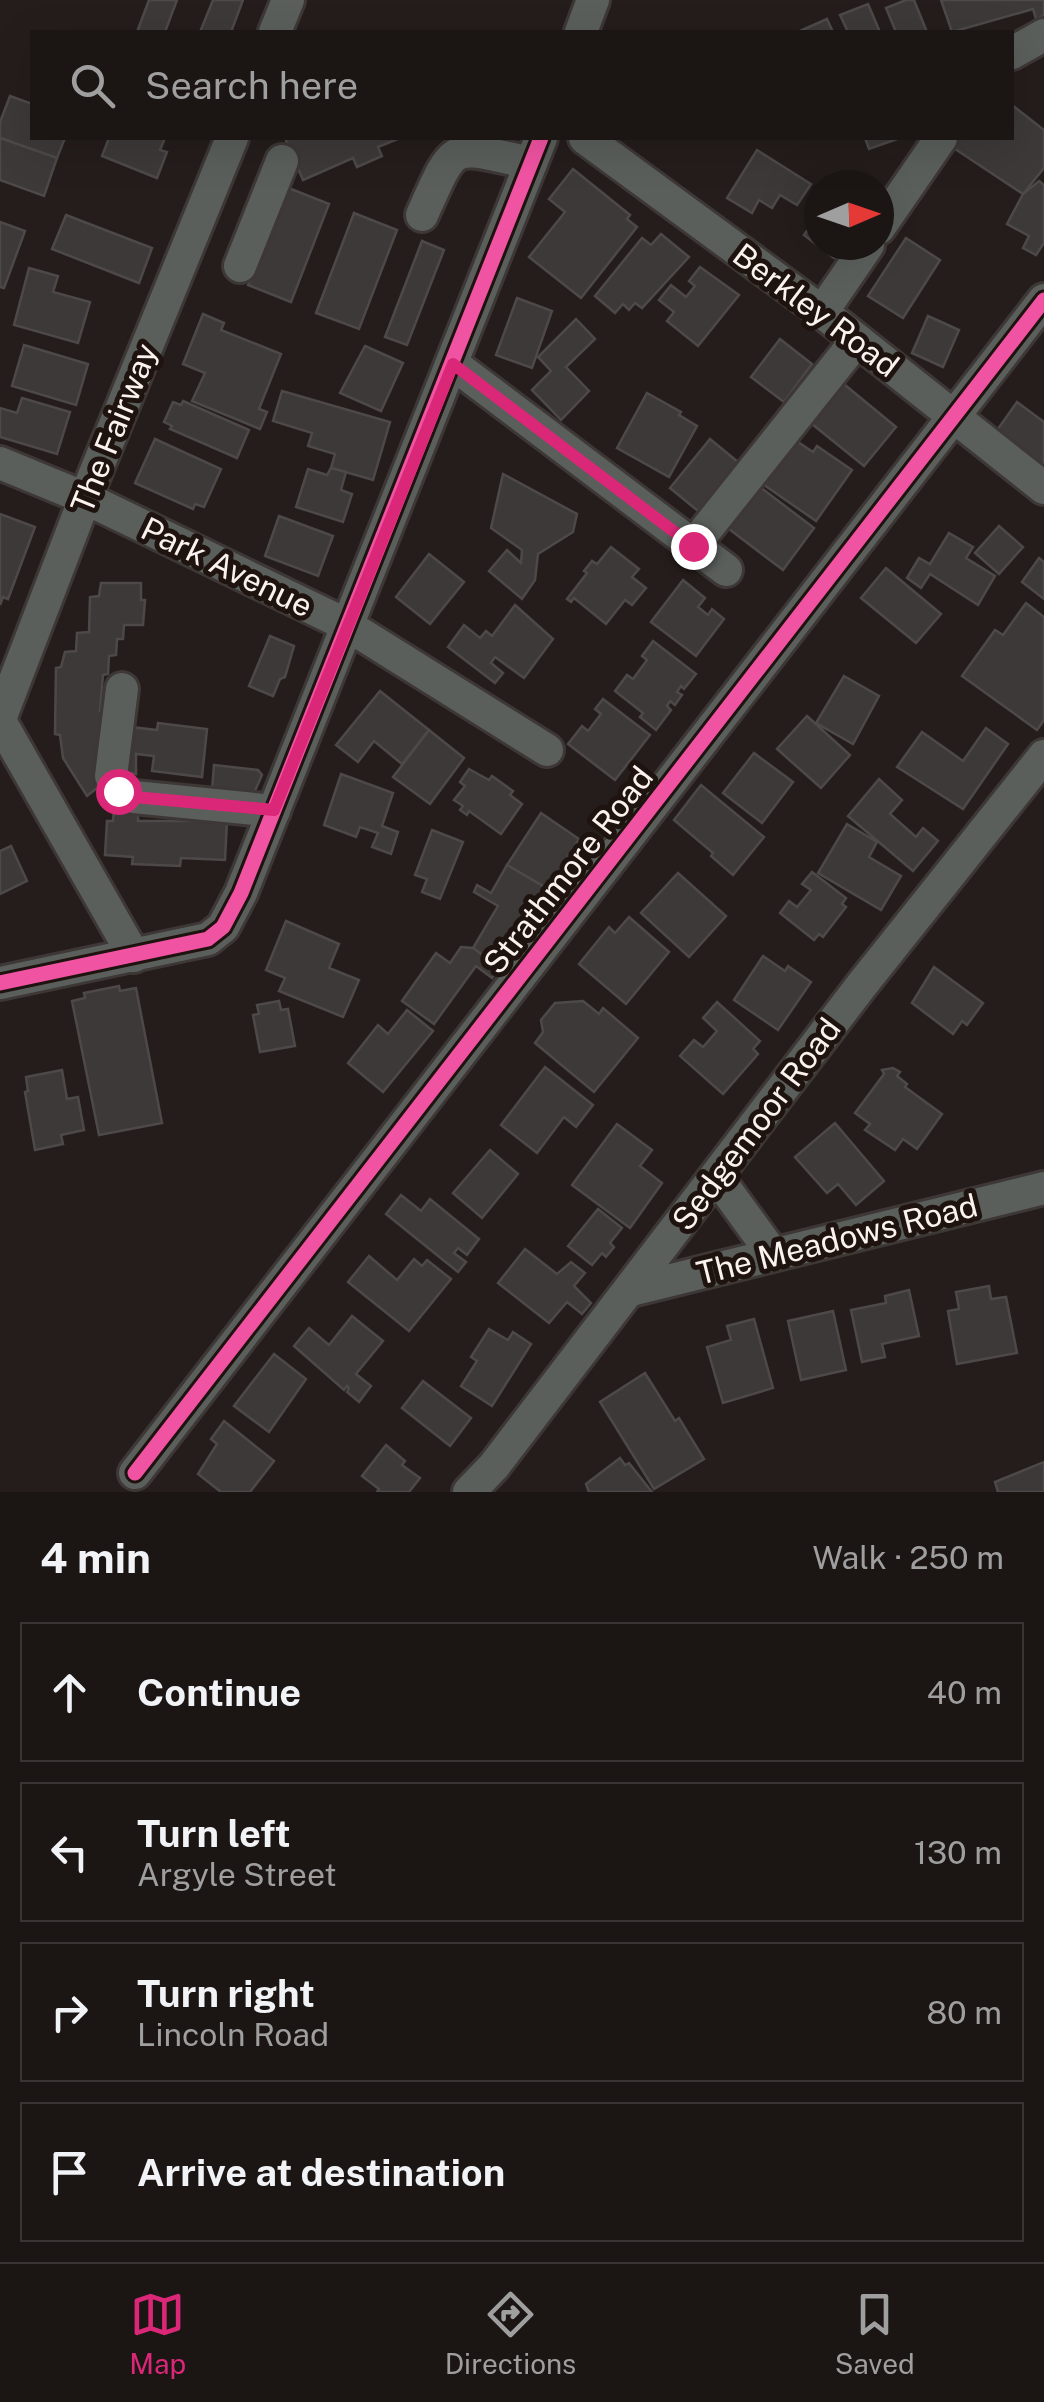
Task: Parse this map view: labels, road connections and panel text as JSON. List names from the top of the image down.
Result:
{
  "streets": {
    "street": [
      "Berkley Road",
      "The Fairway",
      "Park Avenue",
      "Strathmore Road",
      "Sedgemoor Road",
      "The Meadows Road"
    ]
  },
  "crossings": [
    ["Berkley Road", "Strathmore Road"],
    ["The Fairway", "Park Avenue"],
    ["Sedgemoor Road", "The Meadows Road"]
  ],
  "north": "right",
  "page": {
    "search": "Search here",
    "heading": ["4 min", "Walk · 250 m"],
    "list": [
      ["Continue", "40 m"],
      ["Turn left", "Argyle Street", "130 m"],
      ["Turn right", "Lincoln Road", "80 m"],
      "Arrive at destination"
    ],
    "nav": ["Map", "Directions", "Saved"]
  }
}
